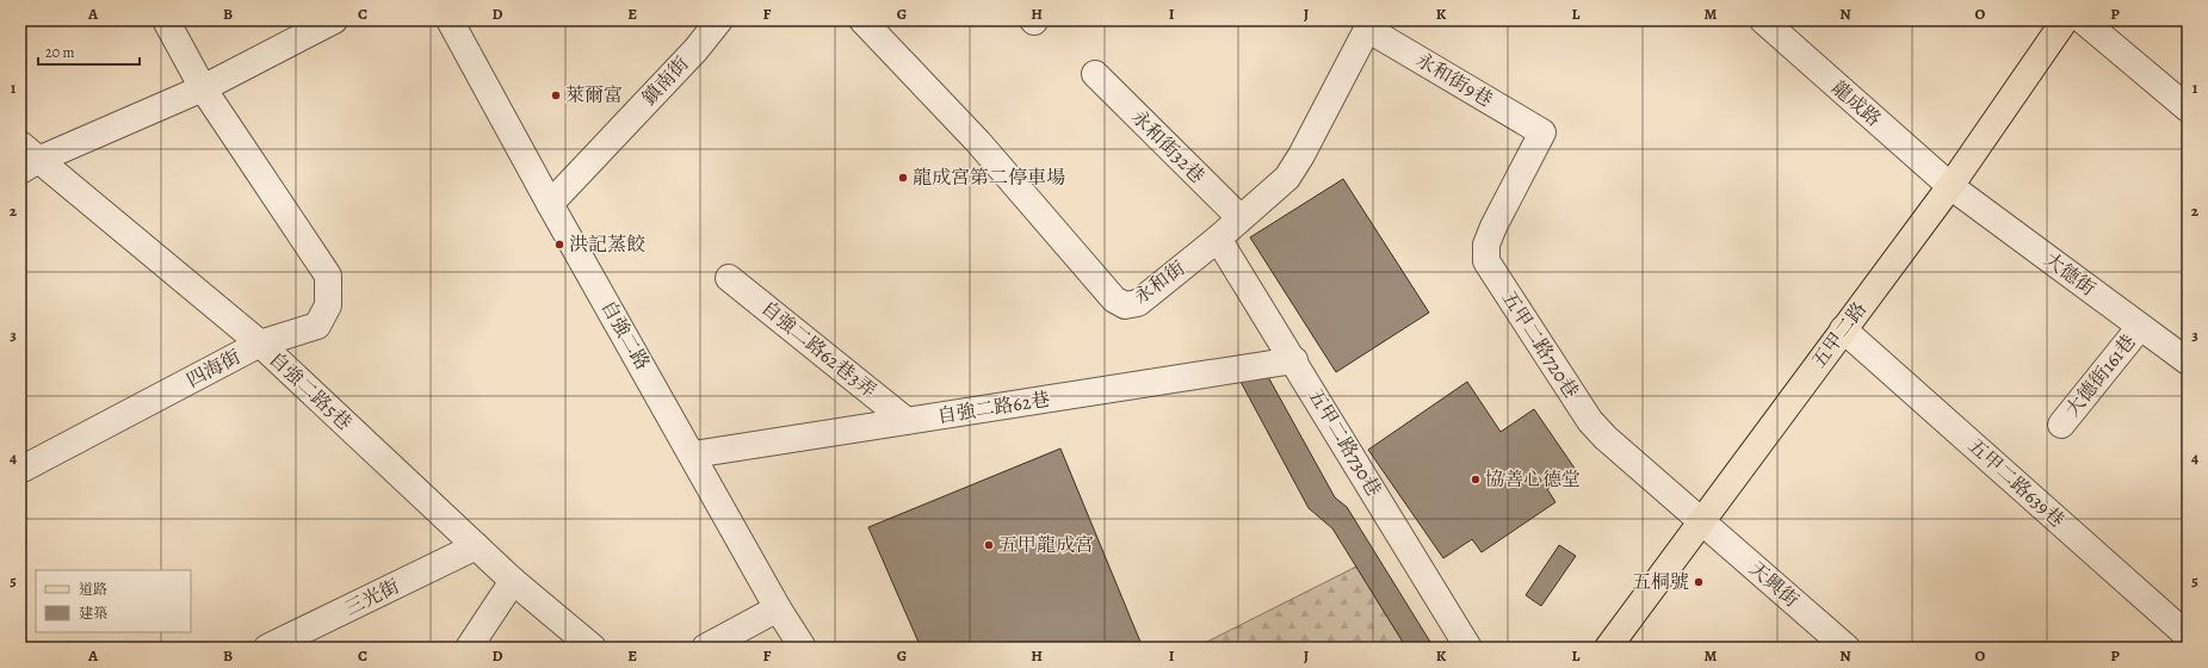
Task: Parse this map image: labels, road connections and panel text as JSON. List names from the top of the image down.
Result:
{
  "streets": {
    "main road": ["五甲二路"],
    "street": [
      "永和街9巷",
      "鎮南街",
      "龍成路",
      "永和街32巷",
      "大德街",
      "永和街",
      "自強二路",
      "五甲二路720巷",
      "自強二路62巷3弄",
      "四海街",
      "大德街161巷",
      "自強二路5巷",
      "自強二路62巷",
      "五甲二路730巷",
      "五甲二路639巷",
      "天興街",
      "三光街"
    ]
  },
  "crossings": [
    ["永和街9巷", "永和街"],
    ["永和街9巷", "五甲二路720巷"],
    ["鎮南街", "自強二路"],
    ["龍成路", "大德街"],
    ["龍成路", "五甲二路"],
    ["永和街32巷", "永和街"],
    ["大德街", "五甲二路"],
    ["大德街", "大德街161巷"],
    ["永和街", "五甲二路730巷"],
    ["自強二路", "自強二路62巷"],
    ["五甲二路", "五甲二路720巷"],
    ["五甲二路", "五甲二路639巷"],
    ["五甲二路", "天興街"],
    ["五甲二路720巷", "天興街"],
    ["自強二路62巷3弄", "自強二路62巷"],
    ["四海街", "自強二路5巷"],
    ["自強二路5巷", "三光街"],
    ["自強二路62巷", "五甲二路730巷"]
  ],
  "places": [
    "萊爾富",
    "龍成宮第二停車場",
    "洪記蒸餃",
    "協善心德堂",
    "五甲龍成宮",
    "五桐號"
  ],
  "legend": ["道路", "建築"],
  "scale_bar": "20 m",
  "grid": {
    "columns": [
      "A",
      "B",
      "C",
      "D",
      "E",
      "F",
      "G",
      "H",
      "I",
      "J",
      "K",
      "L",
      "M",
      "N",
      "O",
      "P"
    ],
    "rows": [
      "1",
      "2",
      "3",
      "4",
      "5"
    ]
  }
}
